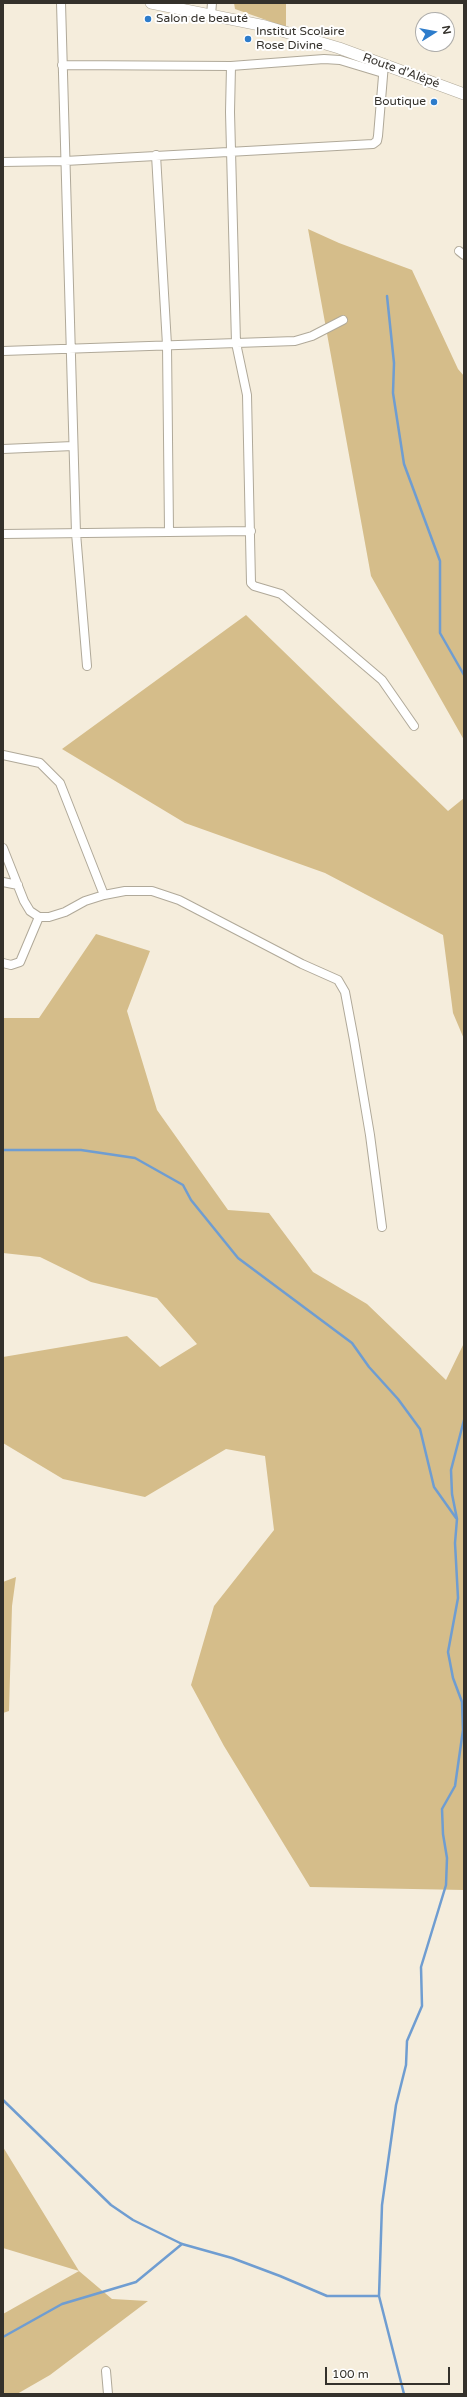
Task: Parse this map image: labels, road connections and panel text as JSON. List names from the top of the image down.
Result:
{
  "streets": {
    "main road": ["Route d'Alépé"]
  },
  "places": ["Salon de beauté", "Institut Scolaire Rose Divine", "Boutique"],
  "scale_bar": "100 m",
  "north": "right"
}
